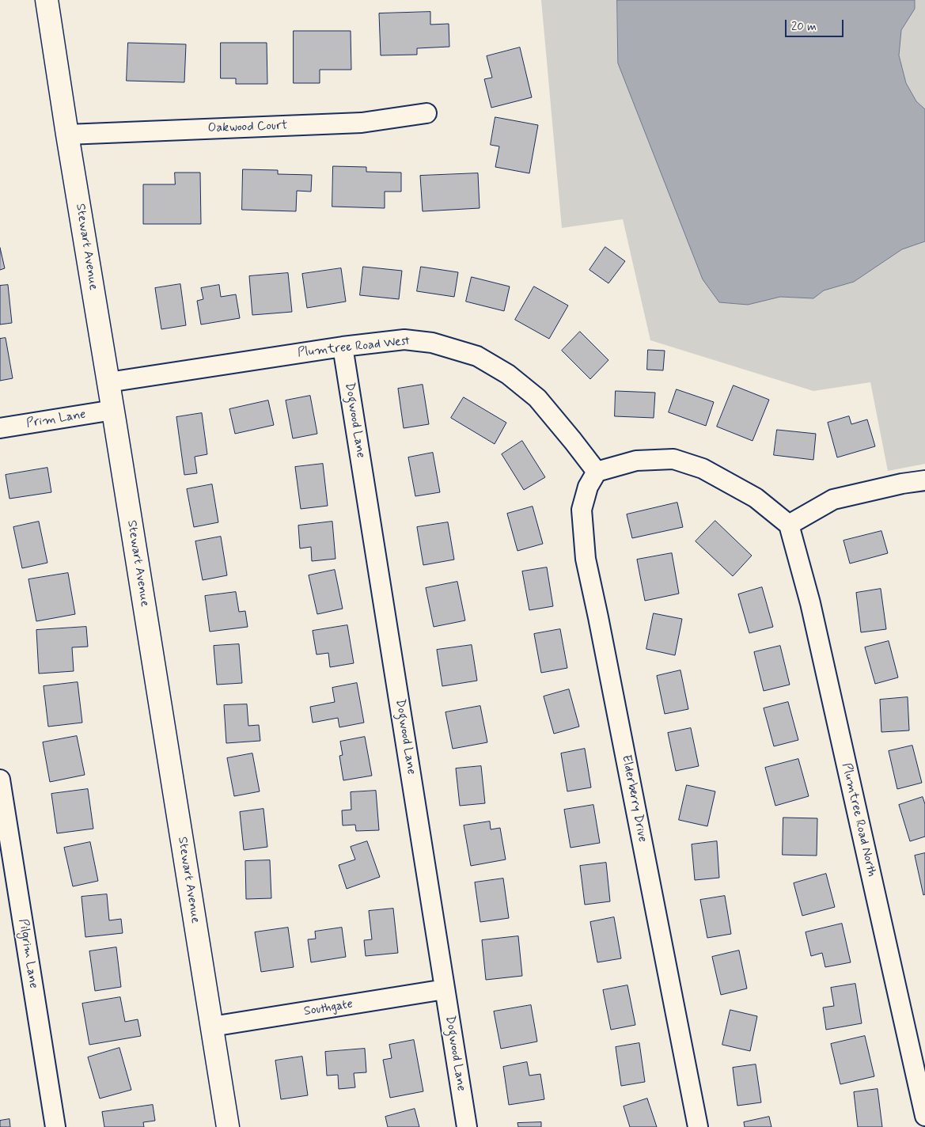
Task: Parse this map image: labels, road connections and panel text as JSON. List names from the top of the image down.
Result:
{
  "streets": {
    "street": [
      "Oakwood Court",
      "Stewart Avenue",
      "Plumtree Road West",
      "Prim Lane",
      "Dogwood Lane",
      "Elderberry Drive",
      "Plumtree Road North",
      "Pilgrim Lane",
      "Southgate"
    ]
  },
  "crossings": [
    ["Oakwood Court", "Stewart Avenue"],
    ["Stewart Avenue", "Plumtree Road West"],
    ["Stewart Avenue", "Prim Lane"],
    ["Stewart Avenue", "Southgate"],
    ["Plumtree Road West", "Dogwood Lane"],
    ["Plumtree Road West", "Elderberry Drive"],
    ["Dogwood Lane", "Southgate"]
  ],
  "scale_bar": "20 m"
}
